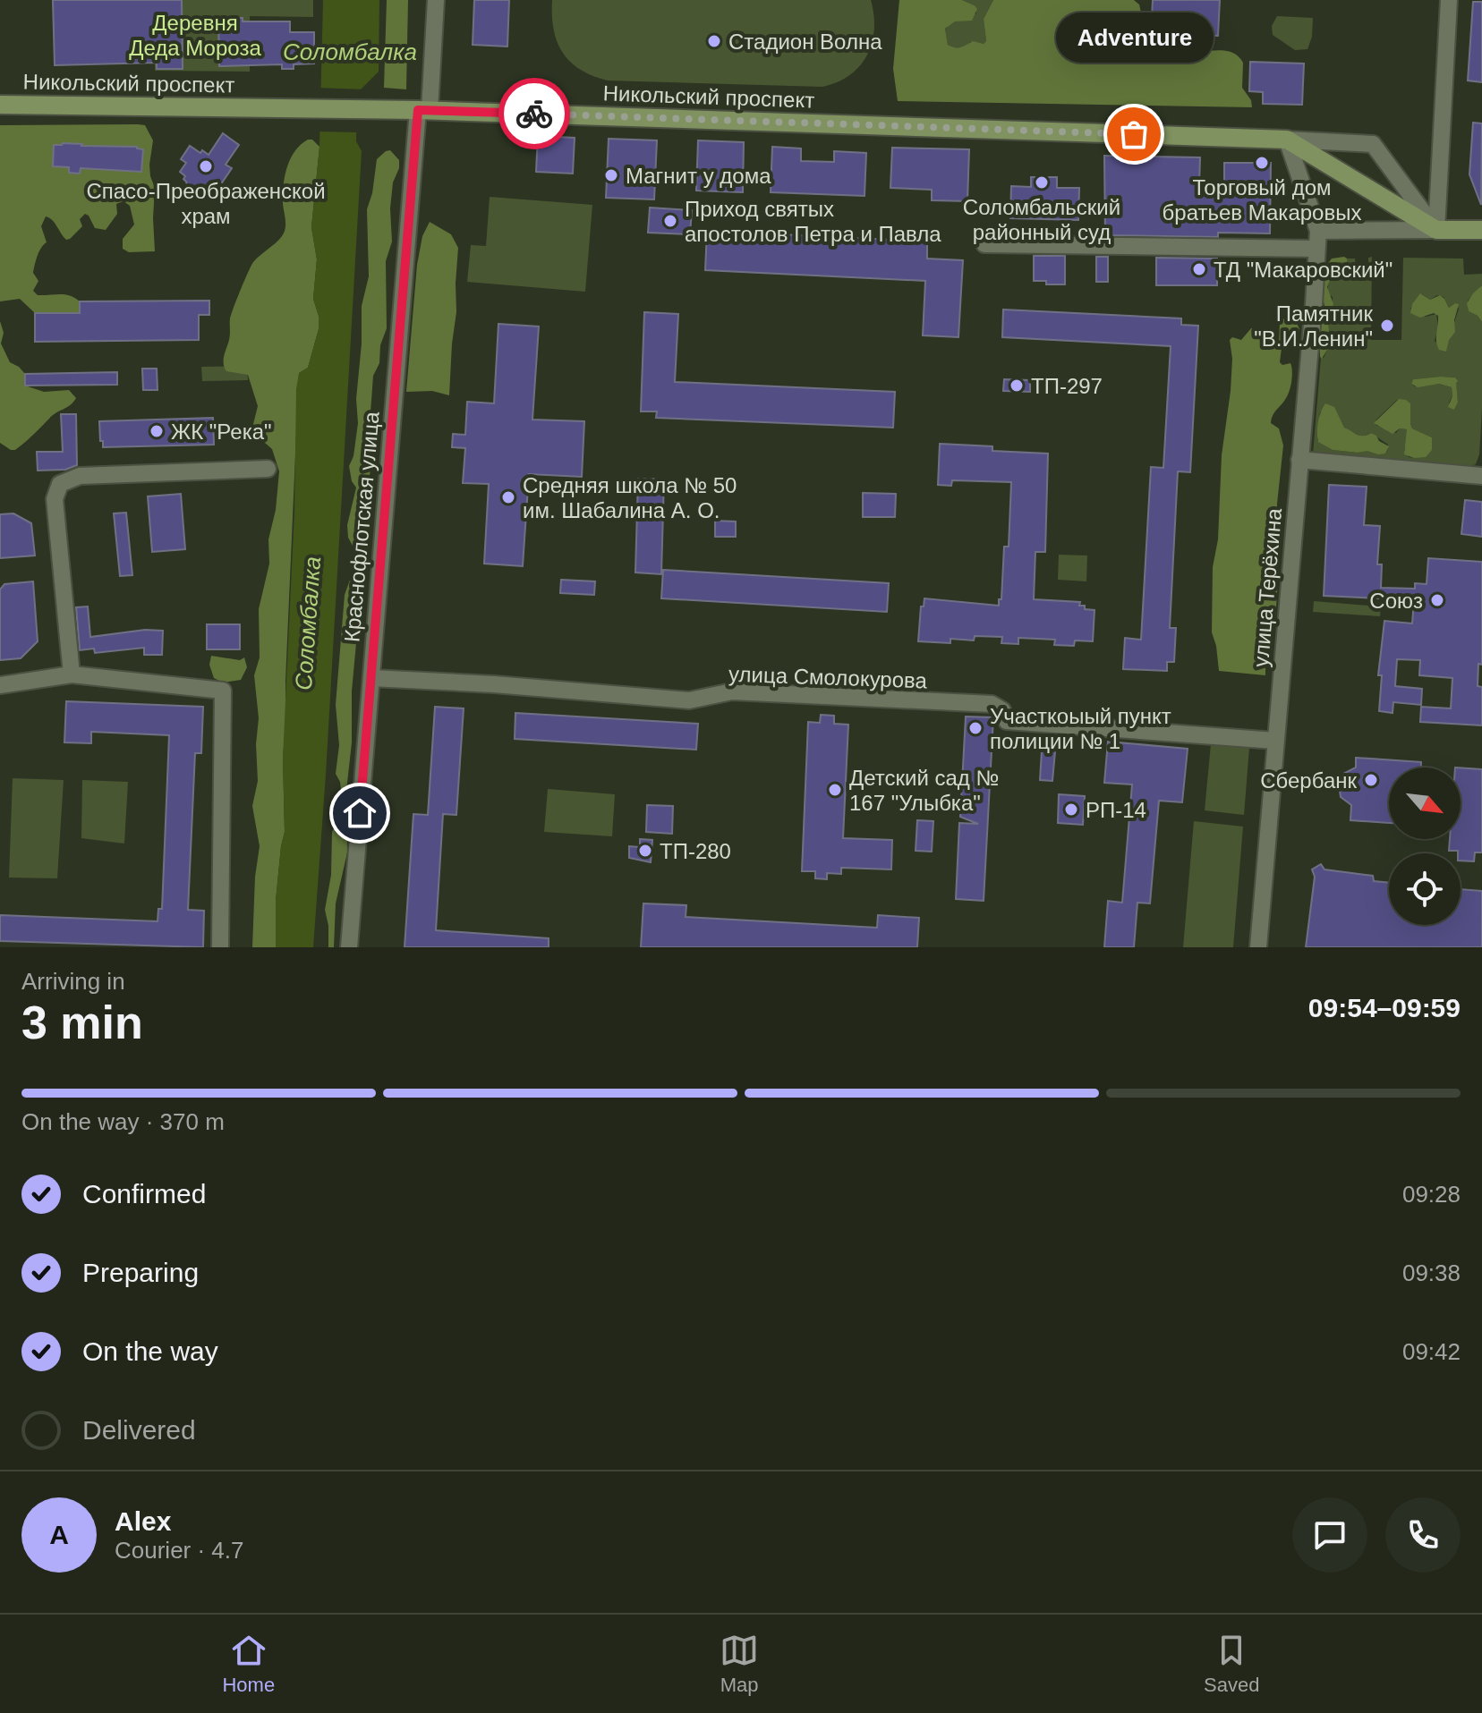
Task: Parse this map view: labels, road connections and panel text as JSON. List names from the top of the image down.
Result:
{
  "streets": {
    "main road": ["Никольский проспект"],
    "street": ["Краснофлотская улица", "улица Терёхина", "улица Смолокурова"]
  },
  "crossings": [
    ["Никольский проспект", "Краснофлотская улица"],
    ["Краснофлотская улица", "улица Смолокурова"],
    ["улица Терёхина", "улица Смолокурова"]
  ],
  "water": ["Соломбалка"],
  "parks": ["Деревня Деда Мороза"],
  "places": [
    "Стадион Волна",
    "Adventure",
    "Торговый дом братьев Макаровых",
    "Спасо-Преображенской храм",
    "Магнит у дома",
    "Соломбальский районный суд",
    "Приход святых апостолов Петра и Павла",
    "ТД \"Макаровский\"",
    "Памятник \"В.И.Ленин\"",
    "ТП-297",
    "ЖК \"Река\"",
    "Средняя школа № 50 им. Шабалина А. О.",
    "Союз",
    "Участкоыый пункт полиции № 1",
    "Сбербанк",
    "Детский сад № 167 \"Улыбка\"",
    "РП-14",
    "ТП-280"
  ],
  "north": "bottom right",
  "page": {
    "bubble": "Adventure",
    "heading": ["3 min", "Arriving in", "09:54–09:59"],
    "panel": ["Alex", "Courier · 4.7"],
    "bar": "On the way · 370 m",
    "list": [
      ["Confirmed", "09:28"],
      ["Preparing", "09:38"],
      ["On the way", "09:42"],
      "Delivered"
    ],
    "round": "A",
    "tabs": ["Home", "Map", "Saved"]
  }
}
